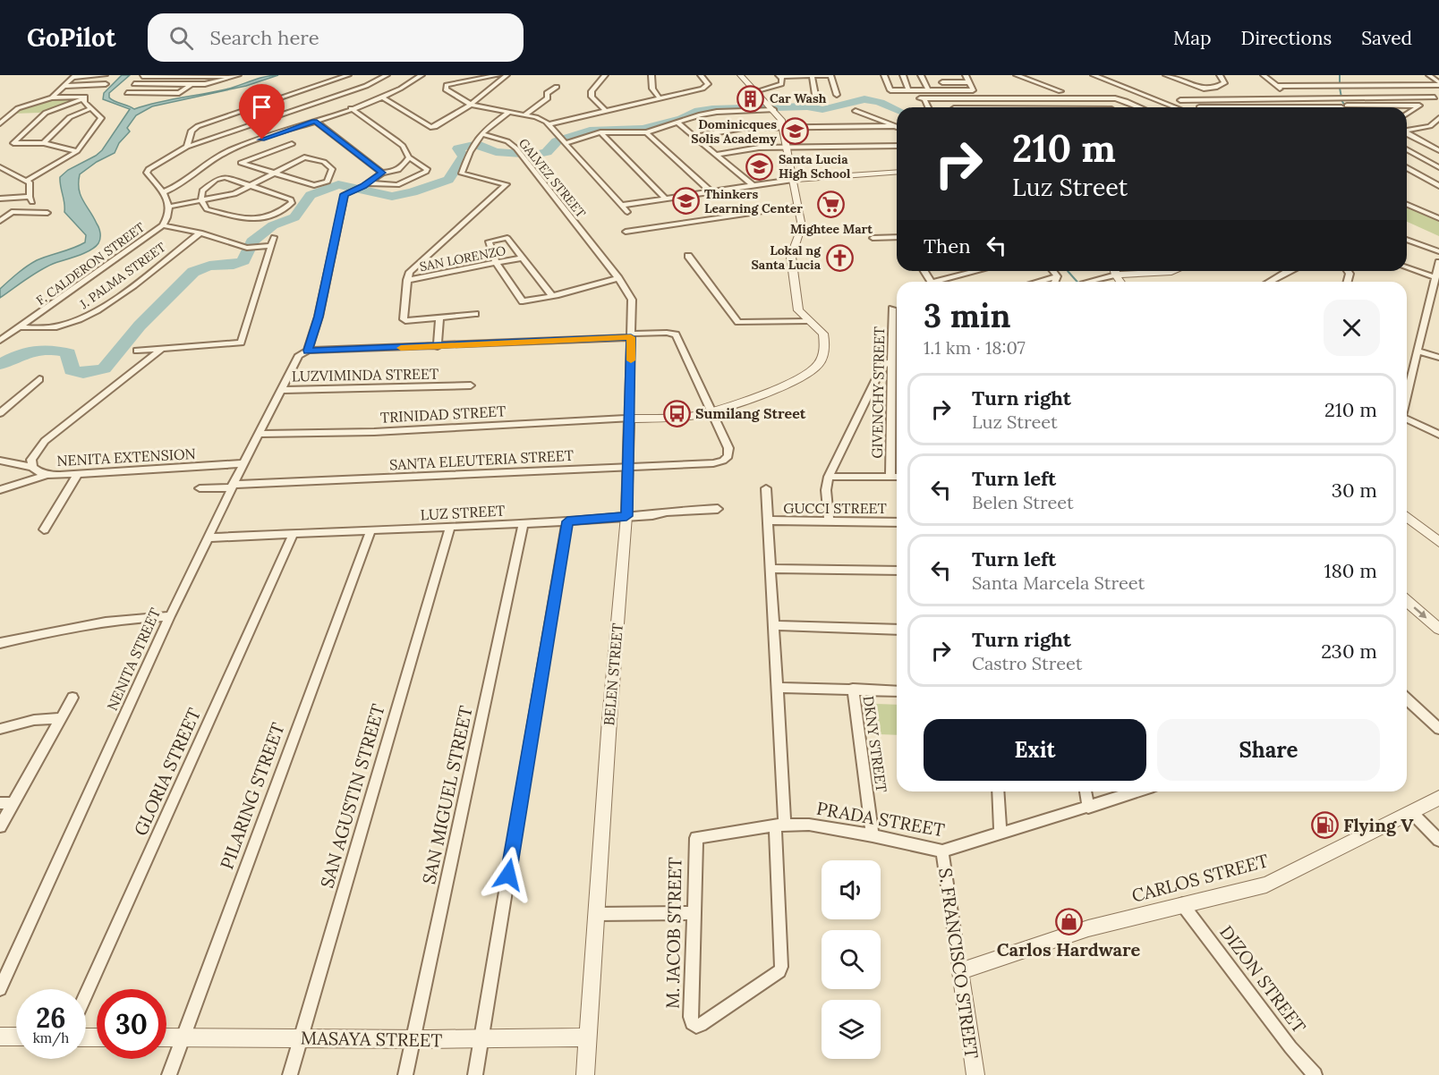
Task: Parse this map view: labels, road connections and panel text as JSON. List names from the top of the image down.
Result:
{
  "streets": {
    "street": [
      "GALVEZ STREET",
      "SAN LORENZO",
      "F. CALDERON STREET",
      "J. PALMA STREET",
      "LUZVIMINDA STREET",
      "GIVENCHY STREET",
      "TRINIDAD STREET",
      "NENITA EXTENSION",
      "SANTA ELEUTERIA STREET",
      "GUCCI STREET",
      "LUZ STREET",
      "NENITA STREET",
      "BELEN STREET",
      "DKNY STREET",
      "GLORIA STREET",
      "SAN MIGUEL STREET",
      "PILARING STREET",
      "SAN AGUSTIN STREET",
      "PRADA STREET",
      "CARLOS STREET",
      "M. JACOB STREET",
      "S. FRANCISCO STREET",
      "DIZON STREET",
      "MASAYA STREET"
    ]
  },
  "crossings": [
    ["GALVEZ STREET", "BELEN STREET"],
    ["F. CALDERON STREET", "J. PALMA STREET"],
    ["LUZVIMINDA STREET", "NENITA STREET"],
    ["TRINIDAD STREET", "NENITA STREET"],
    ["TRINIDAD STREET", "BELEN STREET"],
    ["NENITA EXTENSION", "NENITA STREET"],
    ["SANTA ELEUTERIA STREET", "NENITA STREET"],
    ["SANTA ELEUTERIA STREET", "BELEN STREET"],
    ["LUZ STREET", "NENITA STREET"],
    ["LUZ STREET", "BELEN STREET"],
    ["LUZ STREET", "GLORIA STREET"],
    ["LUZ STREET", "SAN MIGUEL STREET"],
    ["LUZ STREET", "PILARING STREET"],
    ["LUZ STREET", "SAN AGUSTIN STREET"],
    ["BELEN STREET", "MASAYA STREET"],
    ["DKNY STREET", "PRADA STREET"],
    ["SAN MIGUEL STREET", "MASAYA STREET"],
    ["PILARING STREET", "MASAYA STREET"],
    ["SAN AGUSTIN STREET", "MASAYA STREET"],
    ["PRADA STREET", "M. JACOB STREET"],
    ["PRADA STREET", "S. FRANCISCO STREET"],
    ["CARLOS STREET", "S. FRANCISCO STREET"],
    ["CARLOS STREET", "DIZON STREET"]
  ],
  "places": {
    "building": ["Car Wash"],
    "school or university": ["Dominicques Solis Academy", "Santa Lucia High School", "Thinkers Learning Center"],
    "supermarket": ["Mightee Mart"],
    "church": ["Lokal ng Santa Lucia"],
    "bus stop": ["Sumilang Street"],
    "fuel station": ["Flying V"],
    "shop": ["Carlos Hardware"]
  },
  "page": {
    "header": "GoPilot",
    "search": "Search here",
    "nav": ["Map", "Directions", "Saved"],
    "turn": ["210 m", "Luz Street"],
    "then": "Then",
    "heading": ["3 min", "1.1 km · 18:07"],
    "list": [
      {
        "name": "Turn right",
        "note": "Luz Street",
        "value": "210 m"
      },
      {
        "name": "Turn left",
        "note": "Belen Street",
        "value": "30 m"
      },
      {
        "name": "Turn left",
        "note": "Santa Marcela Street",
        "value": "180 m"
      },
      {
        "name": "Turn right",
        "note": "Castro Street",
        "value": "230 m"
      }
    ],
    "buttons": ["Exit", "Share"],
    "speed": "26 km/h",
    "limit": "30"
  }
}
